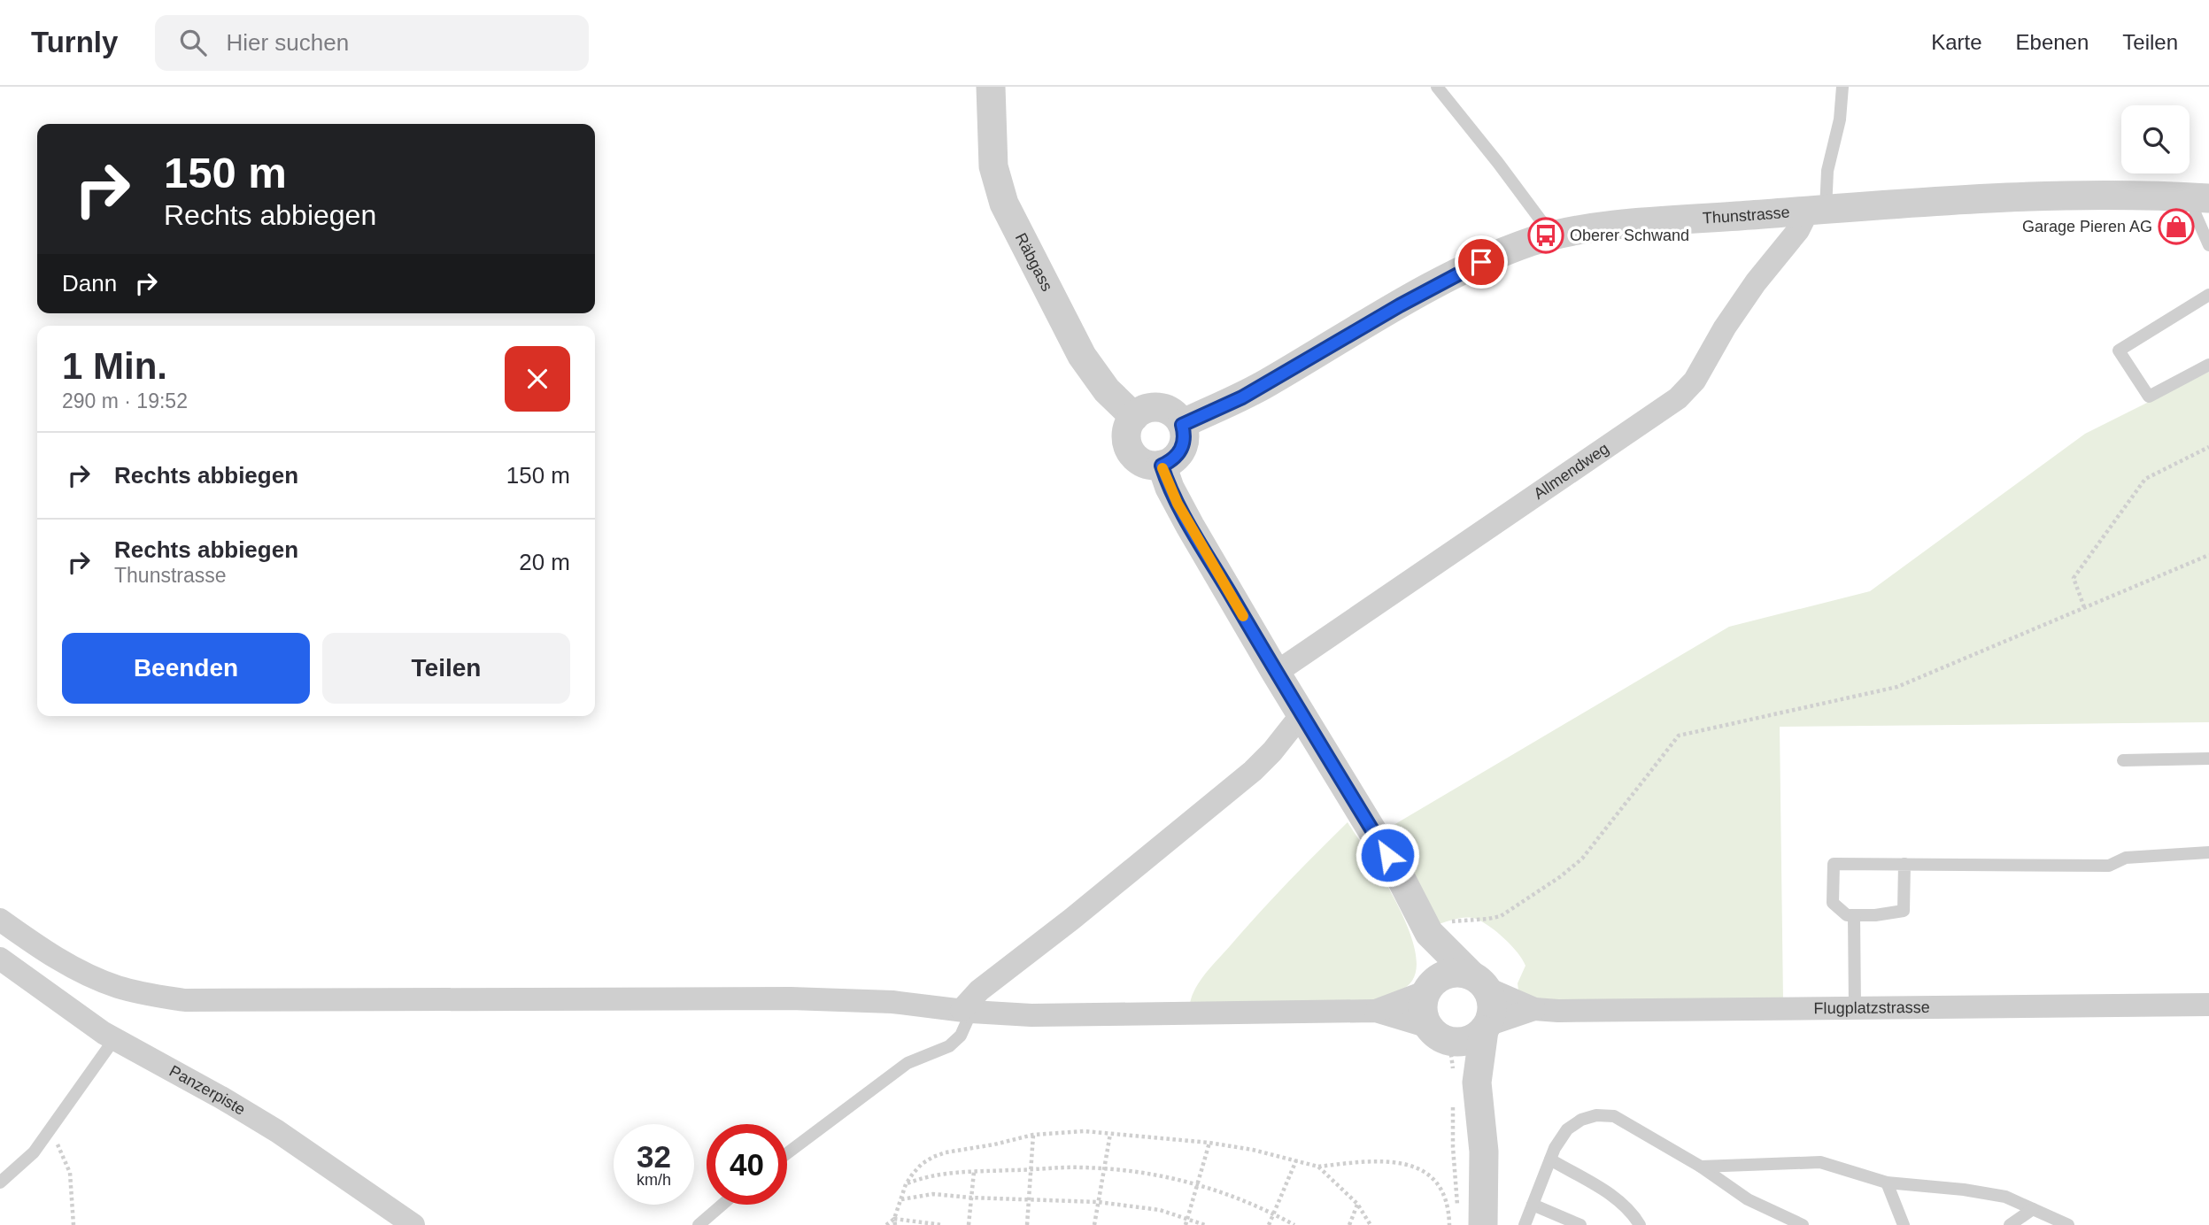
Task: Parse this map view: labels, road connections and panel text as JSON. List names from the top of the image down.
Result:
{
  "streets": {
    "street": [
      "Thunstrasse",
      "Räbgass",
      "Allmendweg",
      "Flugplatzstrasse",
      "Panzerpiste"
    ]
  },
  "crossings": [
    ["Thunstrasse", "Räbgass"],
    ["Thunstrasse", "Allmendweg"]
  ],
  "places": {
    "shop": ["Garage Pieren AG"],
    "bus stop": ["Oberer Schwand"]
  },
  "page": {
    "header": "Turnly",
    "search": "Hier suchen",
    "nav": ["Karte", "Ebenen", "Teilen"],
    "turn": ["150 m", "Rechts abbiegen"],
    "then": "Dann",
    "heading": ["1 Min.", "290 m · 19:52"],
    "list": [
      {
        "name": "Rechts abbiegen",
        "value": "150 m"
      },
      {
        "name": "Rechts abbiegen",
        "note": "Thunstrasse",
        "value": "20 m"
      }
    ],
    "buttons": ["Beenden", "Teilen"],
    "speed": "32 km/h",
    "limit": "40"
  }
}
